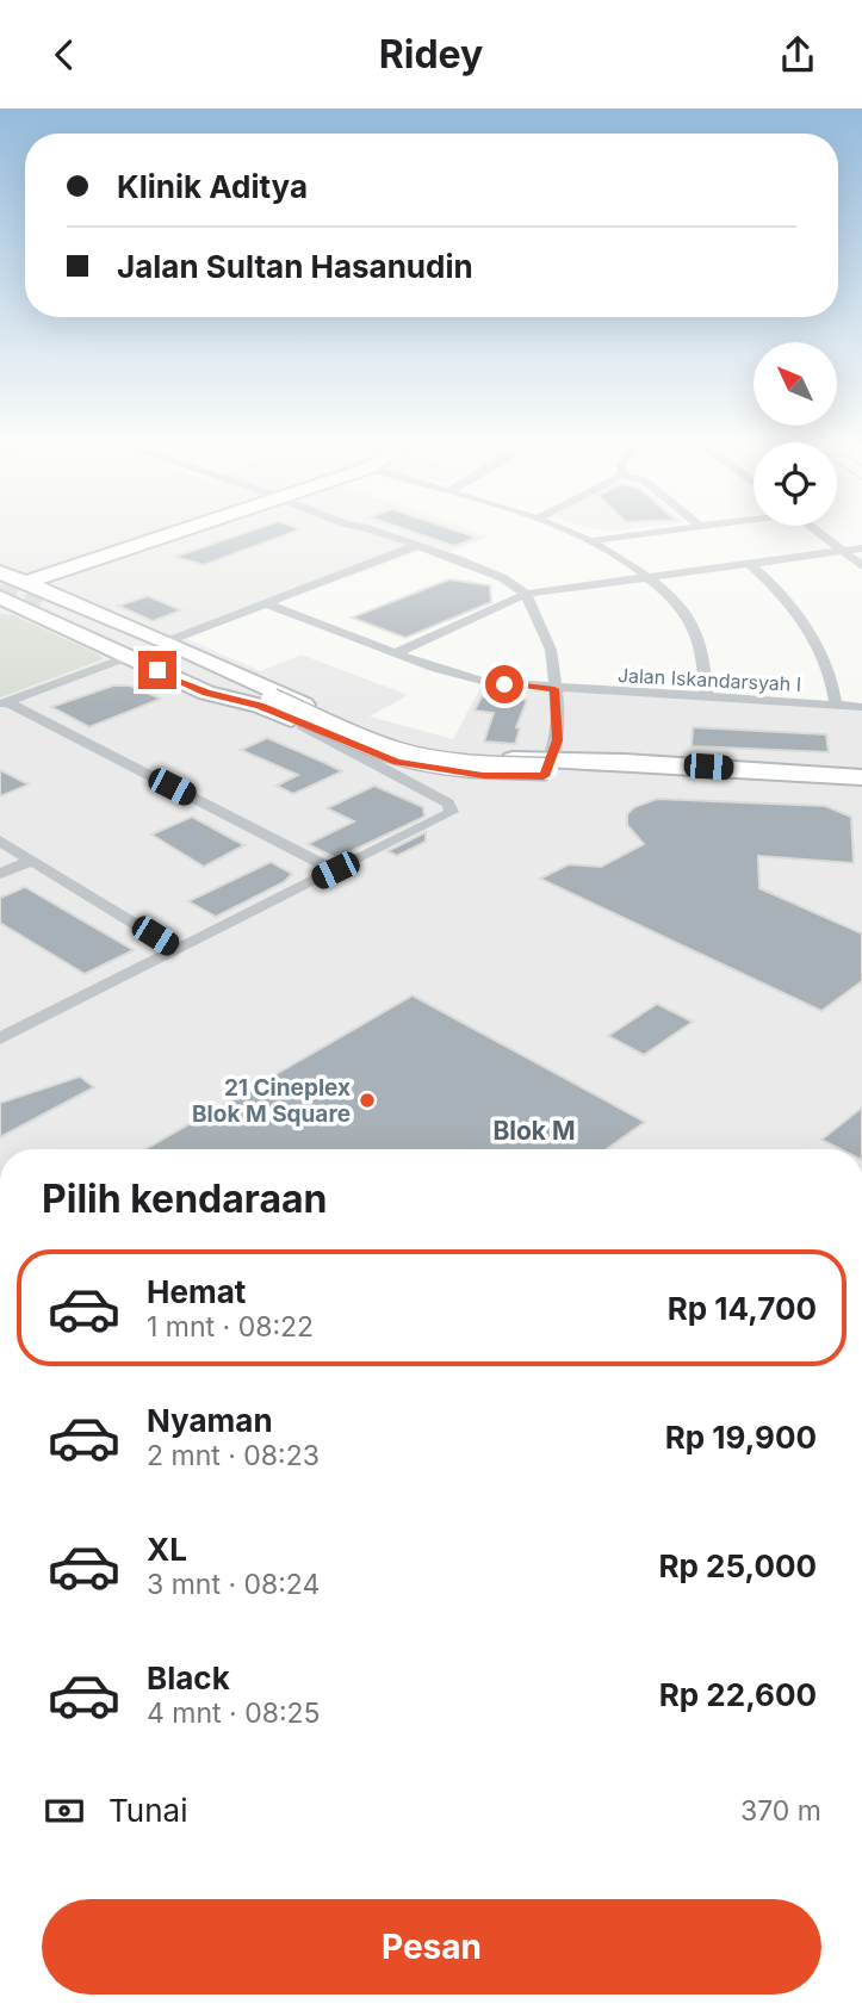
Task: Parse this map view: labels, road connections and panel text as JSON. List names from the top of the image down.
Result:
{
  "streets": {
    "street": ["Jalan Iskandarsyah I"]
  },
  "districts": ["Blok M"],
  "places": ["21 Cineplex Blok M Square"],
  "north": "top left",
  "page": {
    "header": "Ridey",
    "banner": ["Klinik Aditya", "Jalan Sultan Hasanudin"],
    "heading": "Pilih kendaraan",
    "list": [
      {
        "name": "Hemat",
        "note": "1 mnt · 08:22",
        "value": "Rp 14,700"
      },
      {
        "name": "Nyaman",
        "note": "2 mnt · 08:23",
        "value": "Rp 19,900"
      },
      {
        "name": "XL",
        "note": "3 mnt · 08:24",
        "value": "Rp 25,000"
      },
      {
        "name": "Black",
        "note": "4 mnt · 08:25",
        "value": "Rp 22,600"
      }
    ],
    "pay": ["Tunai", "370 m"],
    "buttons": "Pesan"
  }
}
